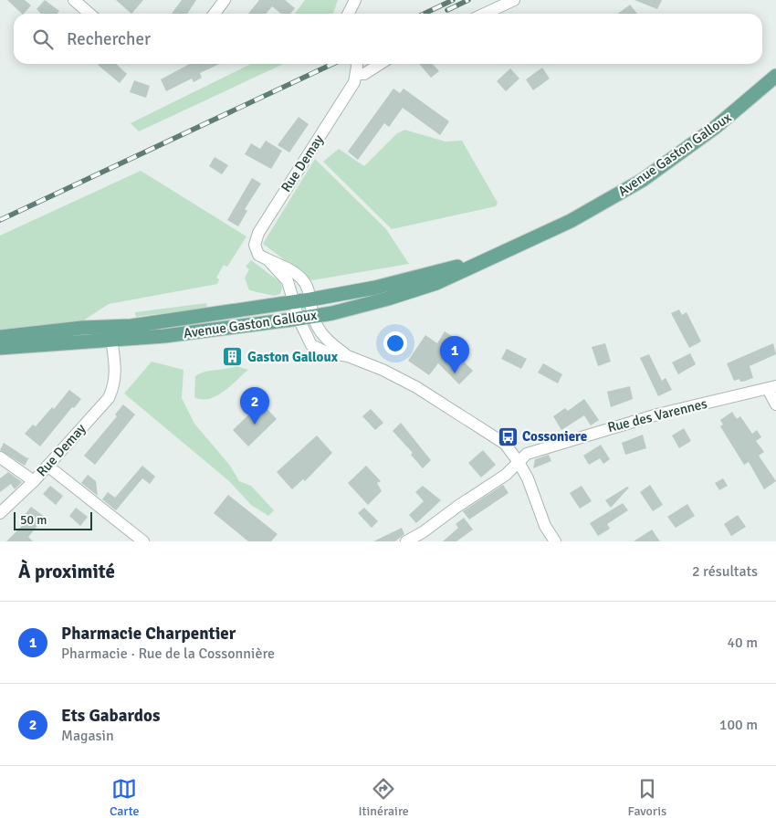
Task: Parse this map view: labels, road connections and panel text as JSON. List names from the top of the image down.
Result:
{
  "streets": {
    "main road": ["Avenue Gaston Galloux"],
    "street": ["Rue Demay", "Rue des Varennes"]
  },
  "crossings": [
    ["Avenue Gaston Galloux", "Rue Demay"]
  ],
  "places": {
    "building": ["Gaston Galloux"],
    "bus stop": ["Cossoniere"]
  },
  "scale_bar": "50 m",
  "page": {
    "search": "Rechercher",
    "pins": ["1", "2"],
    "scale": "50 m",
    "heading": ["À proximité", "2 résultats"],
    "list": [
      {
        "mark": "1",
        "name": "Pharmacie Charpentier",
        "note": "Pharmacie · Rue de la Cossonnière",
        "value": "40 m"
      },
      {
        "mark": "2",
        "name": "Ets Gabardos",
        "note": "Magasin",
        "value": "100 m"
      }
    ],
    "nav": ["Carte", "Itinéraire", "Favoris"]
  }
}
